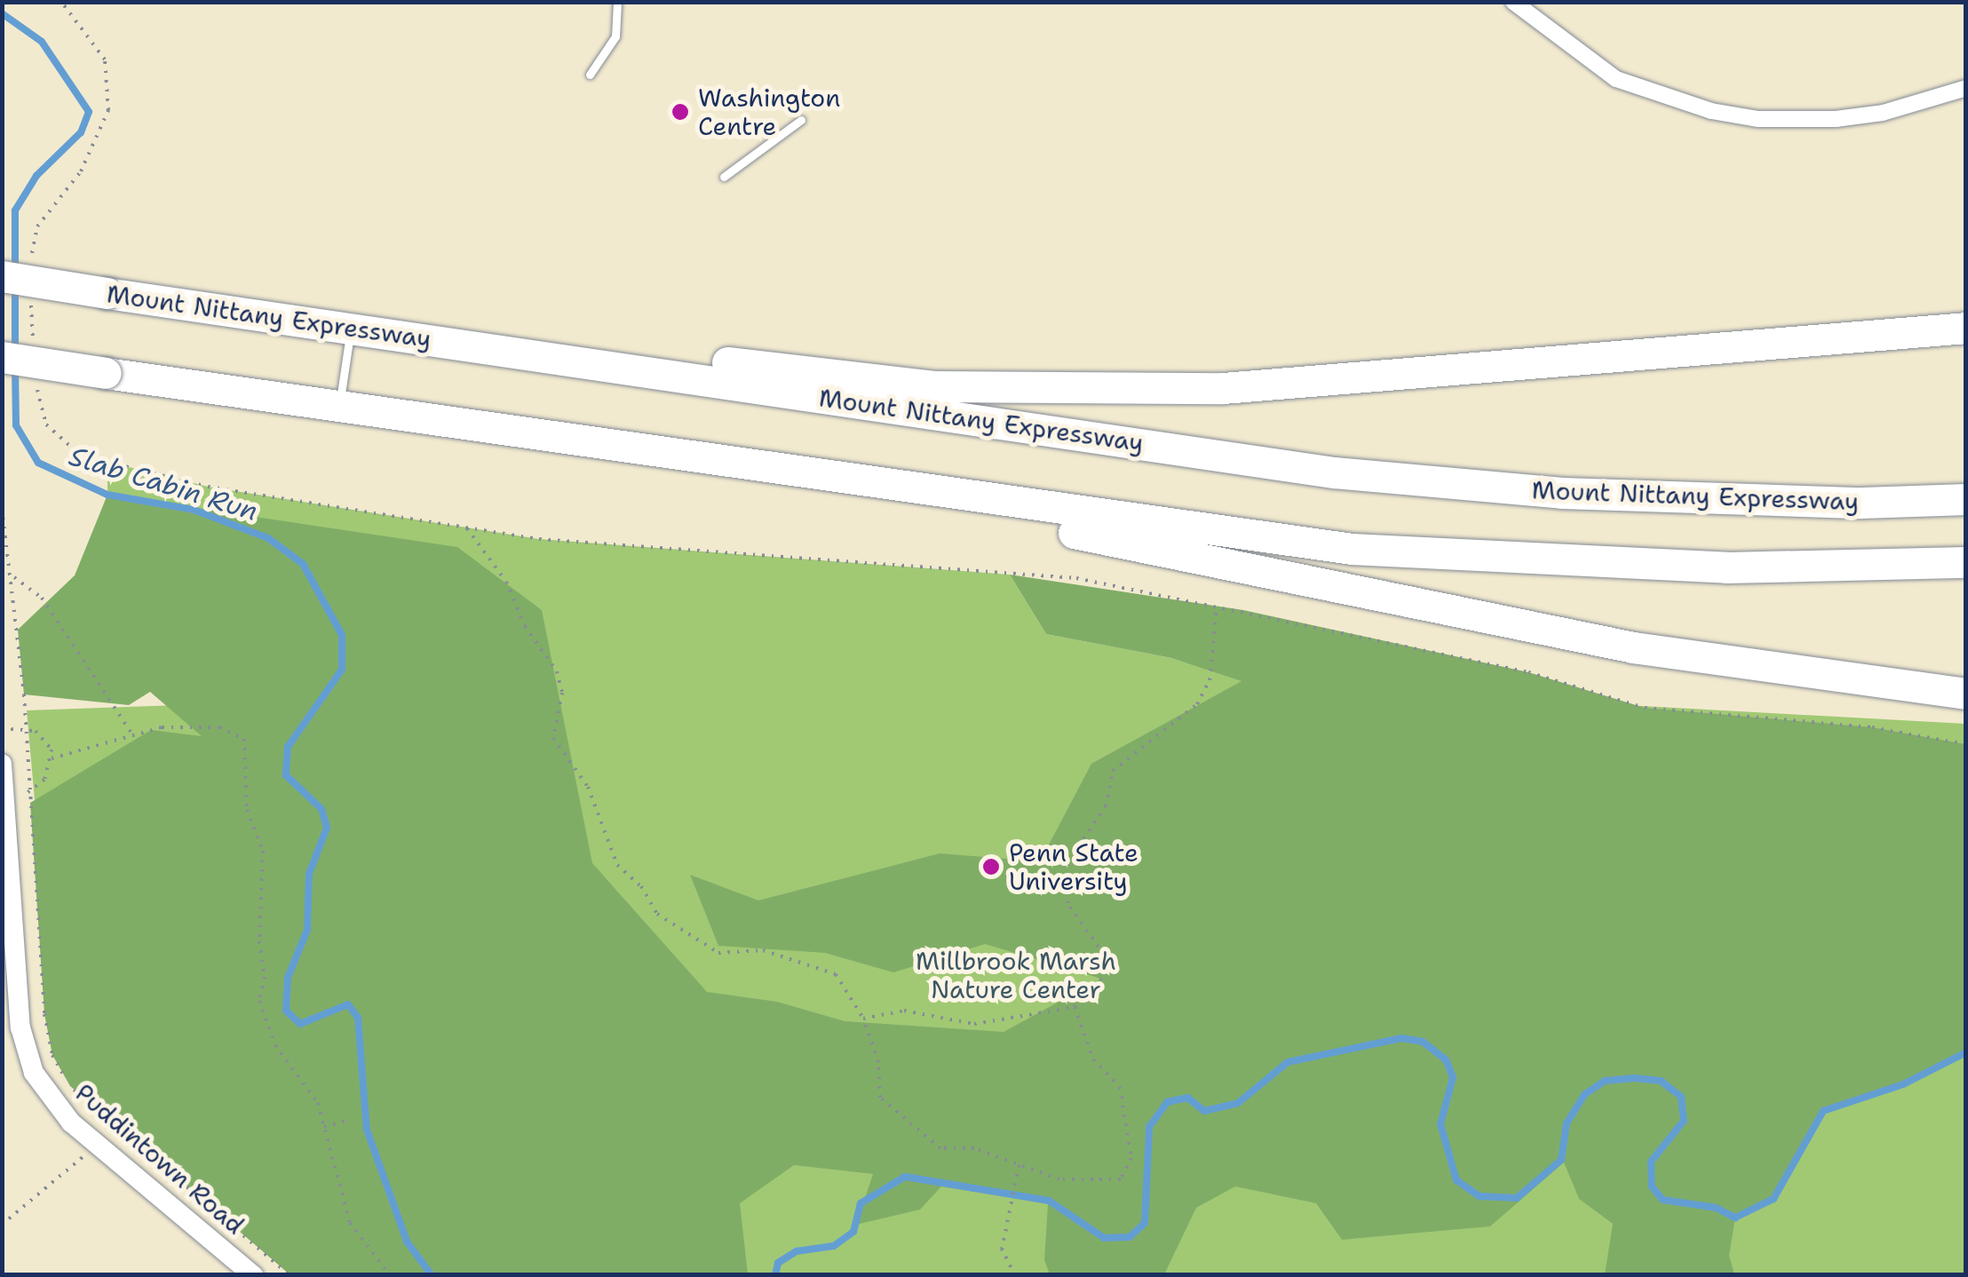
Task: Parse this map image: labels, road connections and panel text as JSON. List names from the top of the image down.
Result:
{
  "streets": {
    "highway": ["Mount Nittany Expressway"],
    "street": ["Puddintown Road"]
  },
  "water": ["Slab Cabin Run"],
  "parks": ["Millbrook Marsh Nature Center"],
  "places": ["Washington Centre", "Penn State University"]
}
